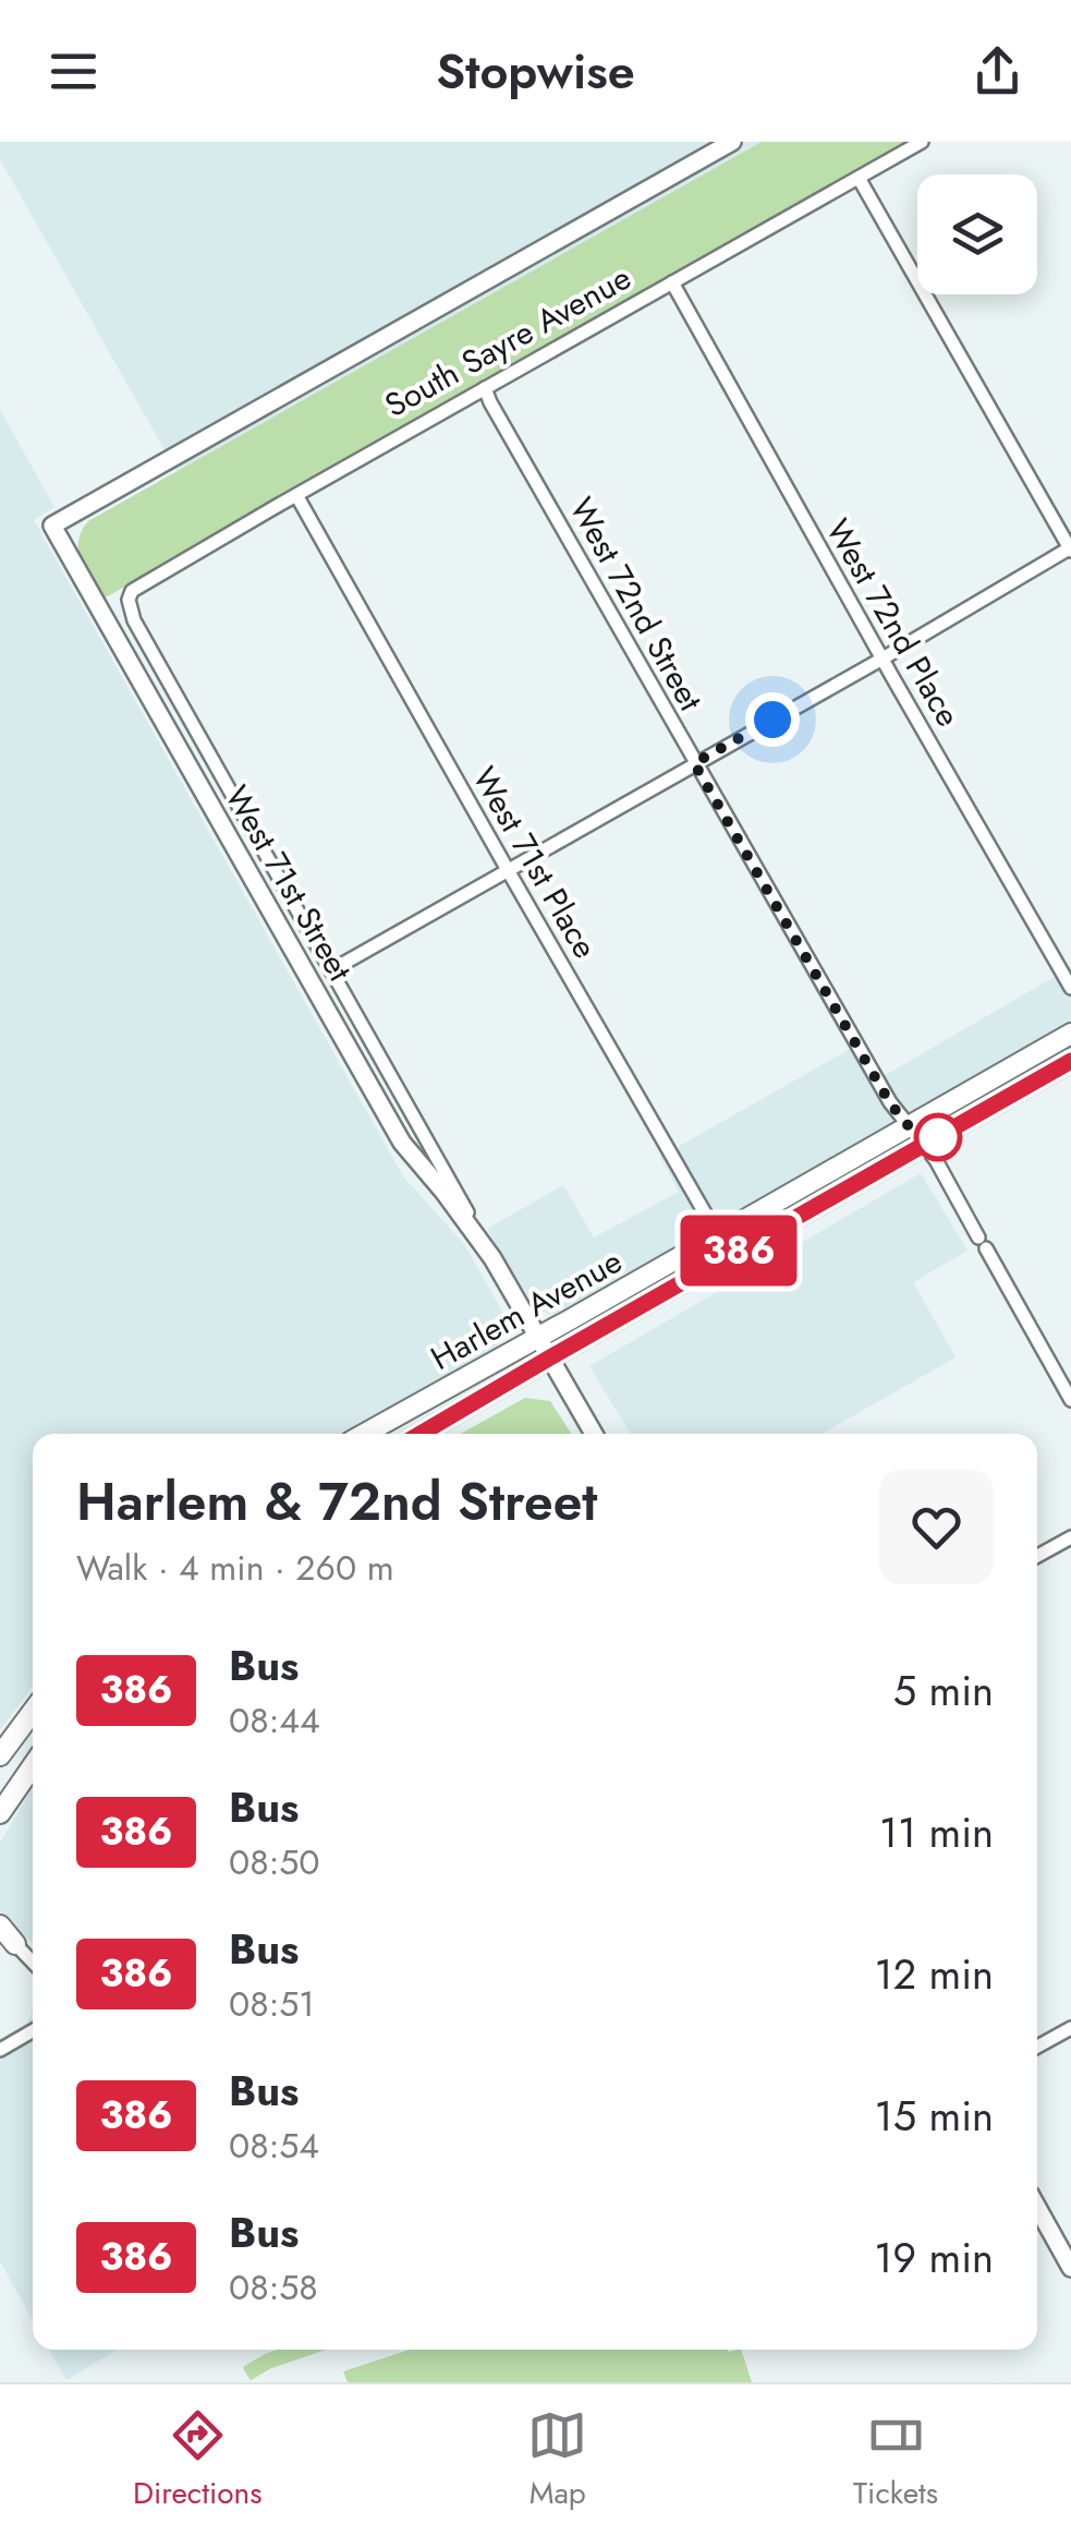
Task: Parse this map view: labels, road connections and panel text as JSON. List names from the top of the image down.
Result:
{
  "streets": {
    "main road": ["Harlem Avenue"],
    "street": [
      "South Sayre Avenue",
      "West 72nd Street",
      "West 72nd Place",
      "West 71st Place",
      "West 71st Street"
    ]
  },
  "crossings": [
    ["South Sayre Avenue", "West 72nd Street"],
    ["South Sayre Avenue", "West 72nd Place"],
    ["South Sayre Avenue", "West 71st Place"],
    ["South Sayre Avenue", "West 71st Street"],
    ["West 72nd Street", "Harlem Avenue"],
    ["West 71st Place", "Harlem Avenue"],
    ["West 71st Street", "Harlem Avenue"]
  ],
  "lines": ["bus line 386"],
  "page": {
    "header": "Stopwise",
    "on_map": "386",
    "heading": ["Harlem & 72nd Street", "Walk · 4 min · 260 m"],
    "list": [
      {
        "mark": "386",
        "name": "Bus",
        "note": "08:44",
        "value": "5 min"
      },
      {
        "mark": "386",
        "name": "Bus",
        "note": "08:50",
        "value": "11 min"
      },
      {
        "mark": "386",
        "name": "Bus",
        "note": "08:51",
        "value": "12 min"
      },
      {
        "mark": "386",
        "name": "Bus",
        "note": "08:54",
        "value": "15 min"
      },
      {
        "mark": "386",
        "name": "Bus",
        "note": "08:58",
        "value": "19 min"
      }
    ],
    "tabs": ["Directions", "Map", "Tickets"]
  }
}
